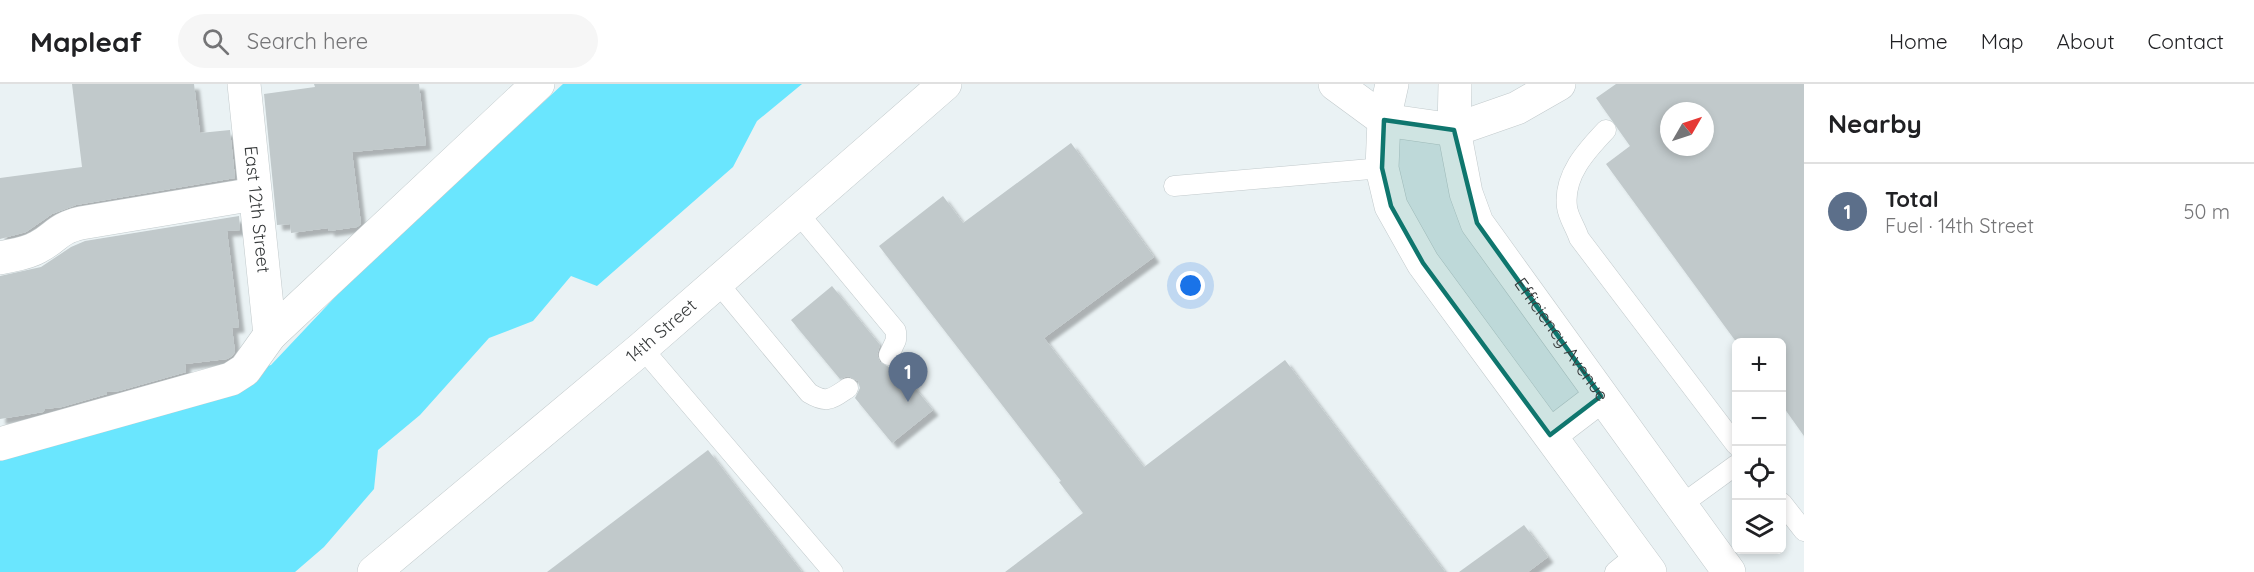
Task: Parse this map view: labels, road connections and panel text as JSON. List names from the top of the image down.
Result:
{
  "streets": {
    "street": ["East 12th Street", "14th Street", "Efficiency Avenue"]
  },
  "north": "top right",
  "page": {
    "header": "Mapleaf",
    "search": "Search here",
    "nav": [
      "Home",
      "Map",
      "About",
      "Contact"
    ],
    "heading": "Nearby",
    "list": [
      {
        "mark": "1",
        "name": "Total",
        "note": "Fuel · 14th Street",
        "value": "50 m"
      }
    ],
    "map_buttons": ["+", "−"],
    "pins": "1"
  }
}
